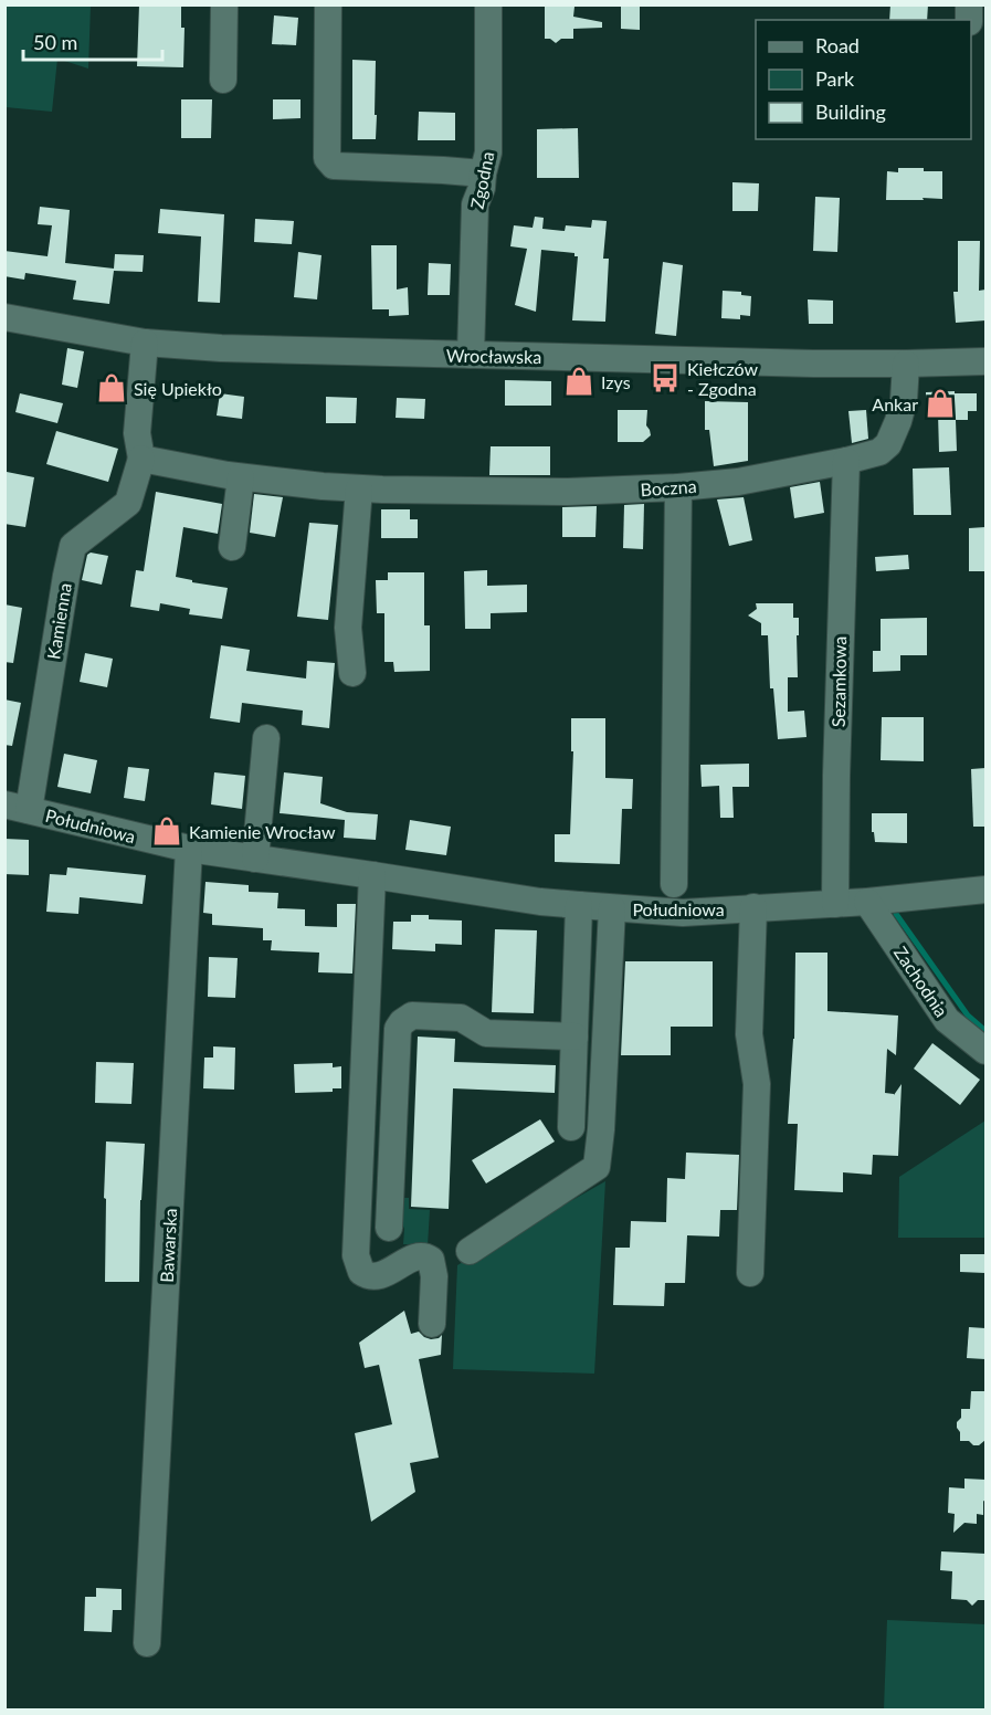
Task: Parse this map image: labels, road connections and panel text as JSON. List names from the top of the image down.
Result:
{
  "streets": {
    "street": [
      "Zgodna",
      "Wrocławska",
      "Boczna",
      "Kamienna",
      "Sezamkowa",
      "Południowa",
      "Zachodnia",
      "Bawarska"
    ]
  },
  "crossings": [
    ["Zgodna", "Wrocławska"],
    ["Wrocławska", "Boczna"],
    ["Boczna", "Kamienna"],
    ["Boczna", "Sezamkowa"],
    ["Kamienna", "Południowa"],
    ["Sezamkowa", "Południowa"],
    ["Południowa", "Zachodnia"],
    ["Południowa", "Bawarska"]
  ],
  "places": {
    "bus stop": ["Kiełczów - Zgodna"],
    "shop": [
      "Izys",
      "Się Upiekło",
      "Ankar",
      "Kamienie Wrocław"
    ]
  },
  "legend": ["Road", "Park", "Building"],
  "scale_bar": "50 m"
}
